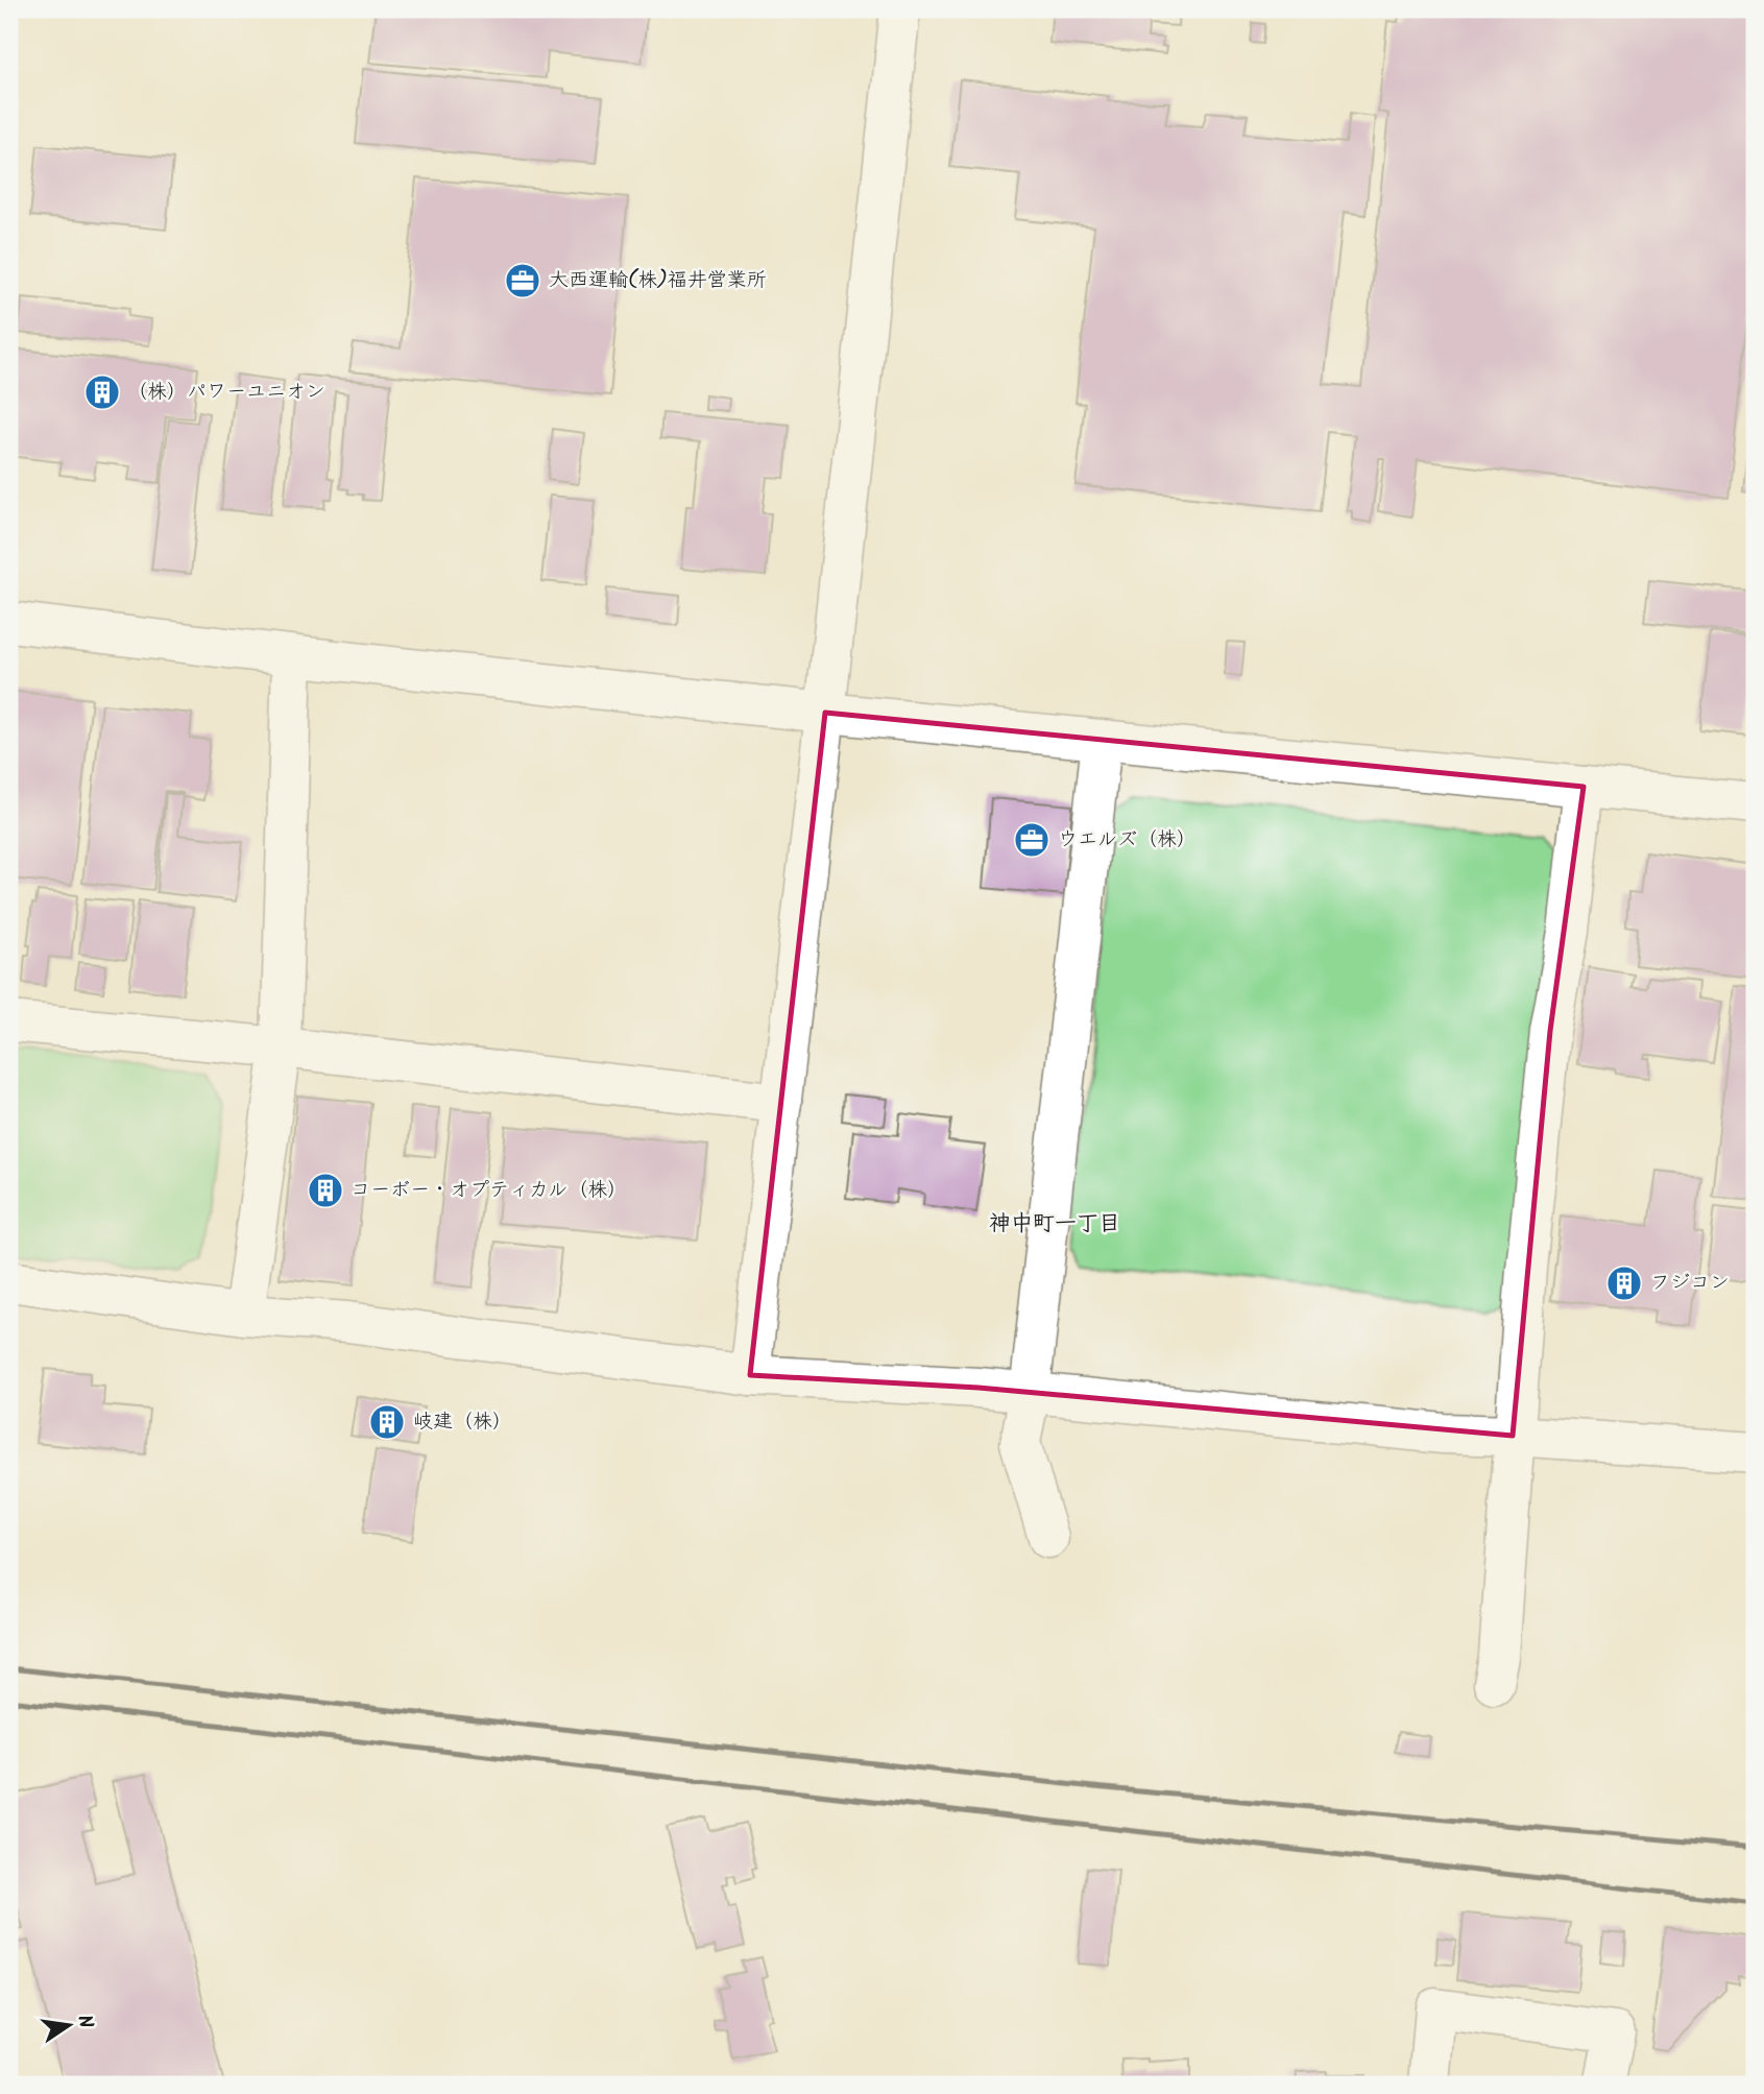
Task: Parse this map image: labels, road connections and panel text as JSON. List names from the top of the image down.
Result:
{
  "districts": ["神中町一丁目"],
  "places": {
    "office": ["大西運輸(株)福井営業所", "ウエルズ（株）"],
    "building": [
      "（株）パワーユニオン",
      "コーボー・オプティカル（株）",
      "フジコン",
      "岐建（株）"
    ]
  },
  "north": "right"
}
